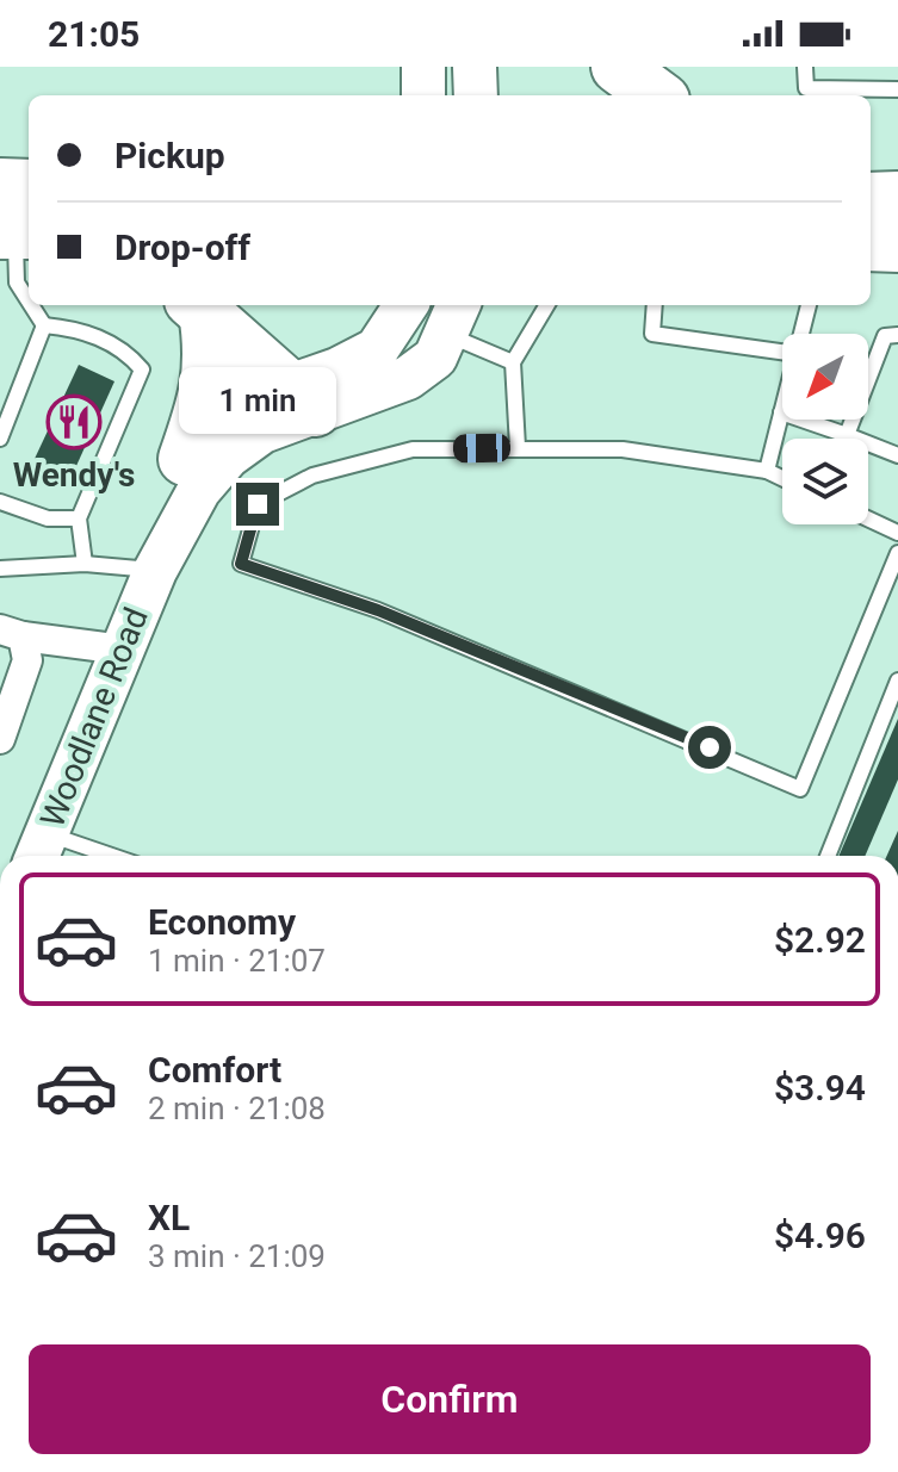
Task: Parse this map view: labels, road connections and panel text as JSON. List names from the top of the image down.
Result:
{
  "streets": {
    "street": ["Woodlane Road"]
  },
  "places": {
    "restaurant": ["Wendy's"]
  },
  "north": "bottom left",
  "page": {
    "status": "21:05",
    "banner": ["Pickup", "Drop-off"],
    "bubble": "1 min",
    "list": [
      {
        "name": "Economy",
        "note": "1 min · 21:07",
        "value": "$2.92"
      },
      {
        "name": "Comfort",
        "note": "2 min · 21:08",
        "value": "$3.94"
      },
      {
        "name": "XL",
        "note": "3 min · 21:09",
        "value": "$4.96"
      }
    ],
    "buttons": "Confirm"
  }
}
